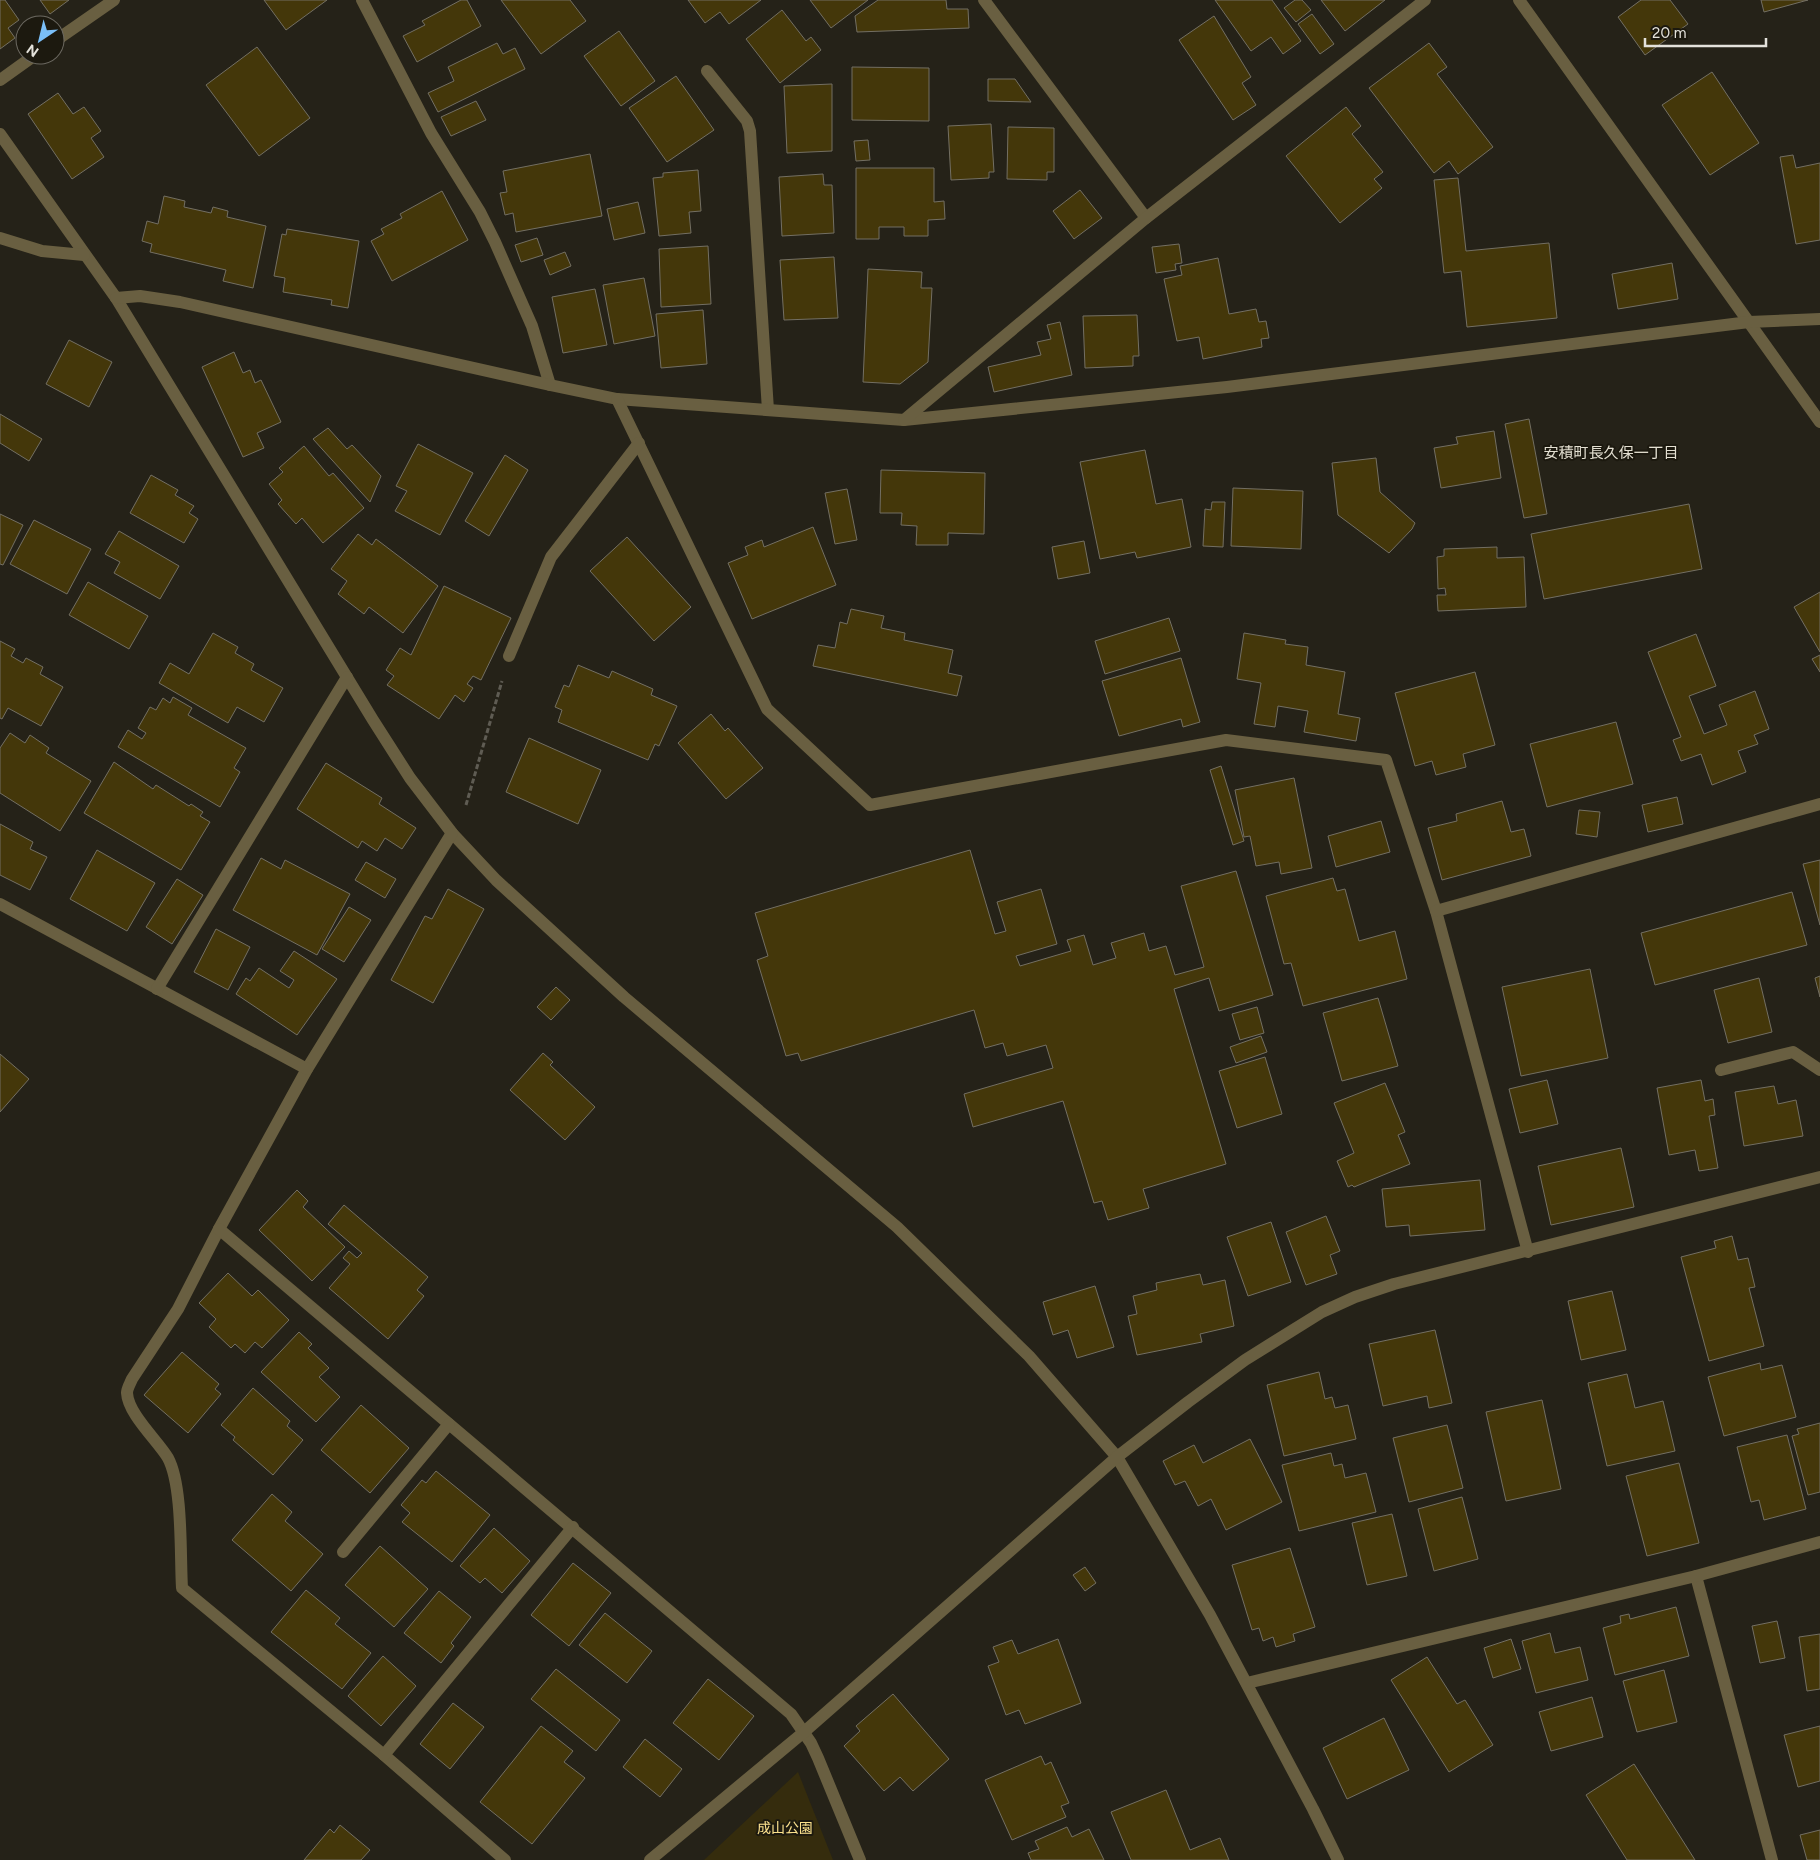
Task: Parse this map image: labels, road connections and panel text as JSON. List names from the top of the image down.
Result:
{
  "districts": ["安積町長久保一丁目"],
  "parks": ["成山公園"],
  "scale_bar": "20 m",
  "north": "bottom left"
}
